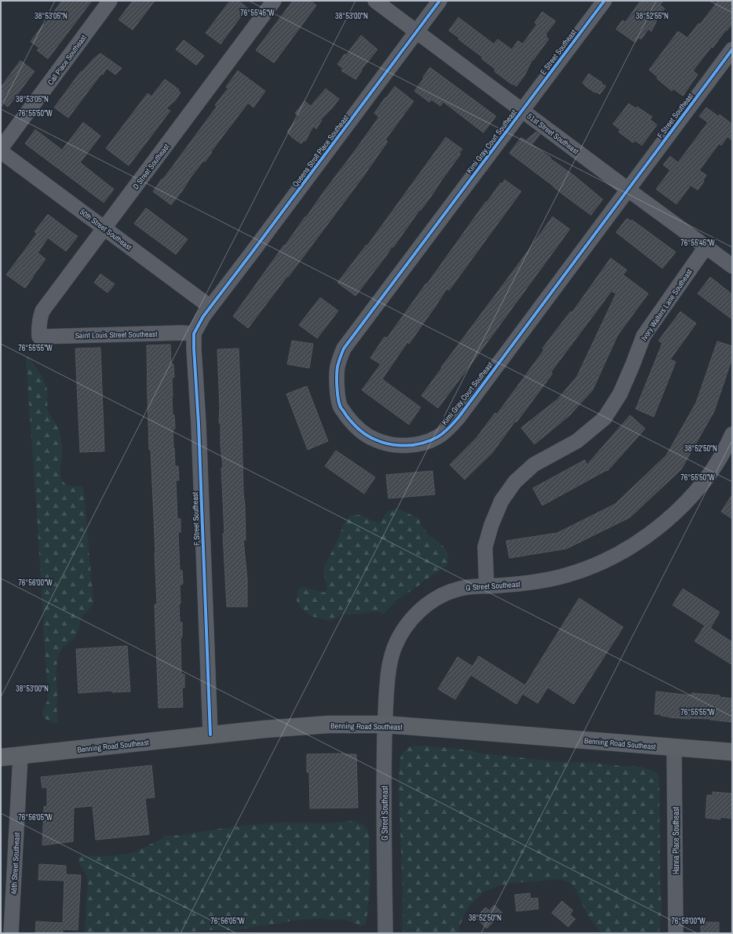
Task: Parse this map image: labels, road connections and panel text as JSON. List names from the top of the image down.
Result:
{
  "streets": {
    "main road": ["Benning Road Southeast"],
    "street": [
      "E Street Southeast",
      "Call Place Southeast",
      "F Street Southeast",
      "51st Street Southeast",
      "Kimi Gray Court Southeast",
      "Queens Stroll Place Southeast",
      "D Street Southeast",
      "50th Street Southeast",
      "Ivory Walters Lane Southeast",
      "Saint Louis Street Southeast",
      "G Street Southeast",
      "Hanna Place Southeast",
      "46th Street Southeast"
    ]
  },
  "crossings": [
    ["E Street Southeast", "51st Street Southeast"],
    ["E Street Southeast", "Kimi Gray Court Southeast"],
    ["F Street Southeast", "51st Street Southeast"],
    ["F Street Southeast", "Kimi Gray Court Southeast"],
    ["F Street Southeast", "Queens Stroll Place Southeast"],
    ["F Street Southeast", "50th Street Southeast"],
    ["F Street Southeast", "Saint Louis Street Southeast"],
    ["F Street Southeast", "Benning Road Southeast"],
    ["51st Street Southeast", "Kimi Gray Court Southeast"],
    ["51st Street Southeast", "Queens Stroll Place Southeast"],
    ["51st Street Southeast", "Ivory Walters Lane Southeast"],
    ["Queens Stroll Place Southeast", "50th Street Southeast"],
    ["D Street Southeast", "50th Street Southeast"],
    ["D Street Southeast", "Saint Louis Street Southeast"],
    ["Ivory Walters Lane Southeast", "G Street Southeast"],
    ["G Street Southeast", "Benning Road Southeast"],
    ["Benning Road Southeast", "Hanna Place Southeast"],
    ["Benning Road Southeast", "46th Street Southeast"]
  ],
  "coordinates": [
    "76°55'45\"W",
    "38°53'05\"N",
    "38°53'00\"N",
    "38°52'55\"N",
    "76°55'50\"W",
    "76°55'55\"W",
    "38°52'50\"N",
    "76°56'00\"W",
    "76°56'05\"W"
  ]
}
